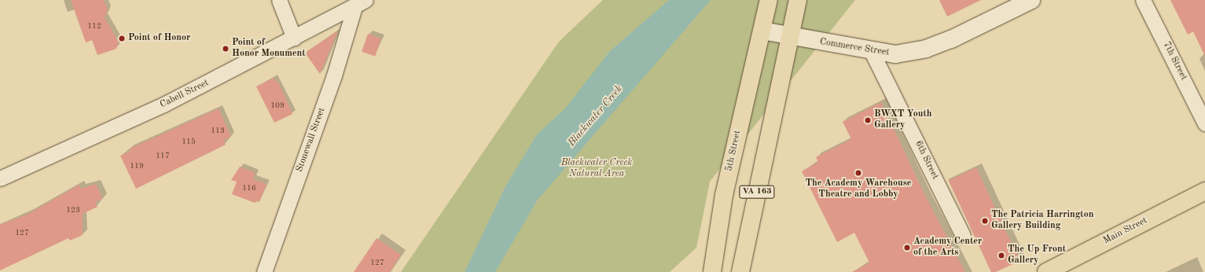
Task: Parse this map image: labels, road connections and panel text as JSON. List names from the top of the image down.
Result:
{
  "streets": {
    "main road": ["5th Street", "VA 163", "Main Street"],
    "street": [
      "Commerce Street",
      "7th Street",
      "Cabell Street",
      "Stonewall Street",
      "6th Street"
    ]
  },
  "crossings": [
    ["Commerce Street", "5th Street"],
    ["Commerce Street", "6th Street"],
    ["Commerce Street", "VA 163"],
    ["Cabell Street", "Stonewall Street"]
  ],
  "water": ["Blackwater Creek"],
  "parks": ["Blackwater Creek Natural Area"],
  "places": [
    "Point of Honor",
    "Point of Honor Monument",
    "BWXT Youth Gallery",
    "The Academy Warehouse Theatre and Lobby",
    "The Patricia Harrington Gallery Building",
    "Academy Center of the Arts",
    "The Up Front Gallery"
  ],
  "house_numbers": [
    "112",
    "109",
    "113",
    "115",
    "117",
    "119",
    "116",
    "123",
    "127",
    "127"
  ]
}
